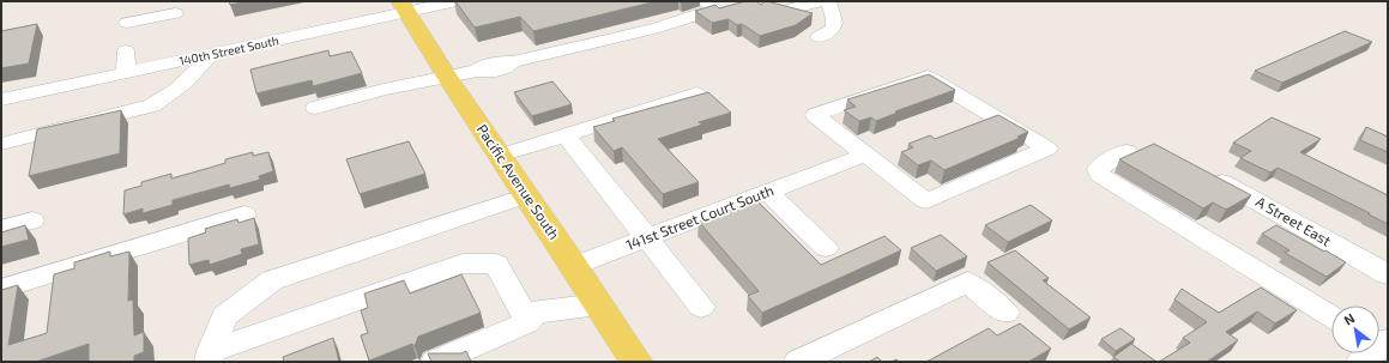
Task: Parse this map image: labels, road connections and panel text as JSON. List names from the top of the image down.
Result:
{
  "streets": {
    "main road": ["Pacific Avenue South"],
    "street": ["140th Street South", "141st Street Court South", "A Street East"]
  },
  "crossings": [
    ["140th Street South", "Pacific Avenue South"],
    ["Pacific Avenue South", "141st Street Court South"]
  ],
  "north": "top left"
}
